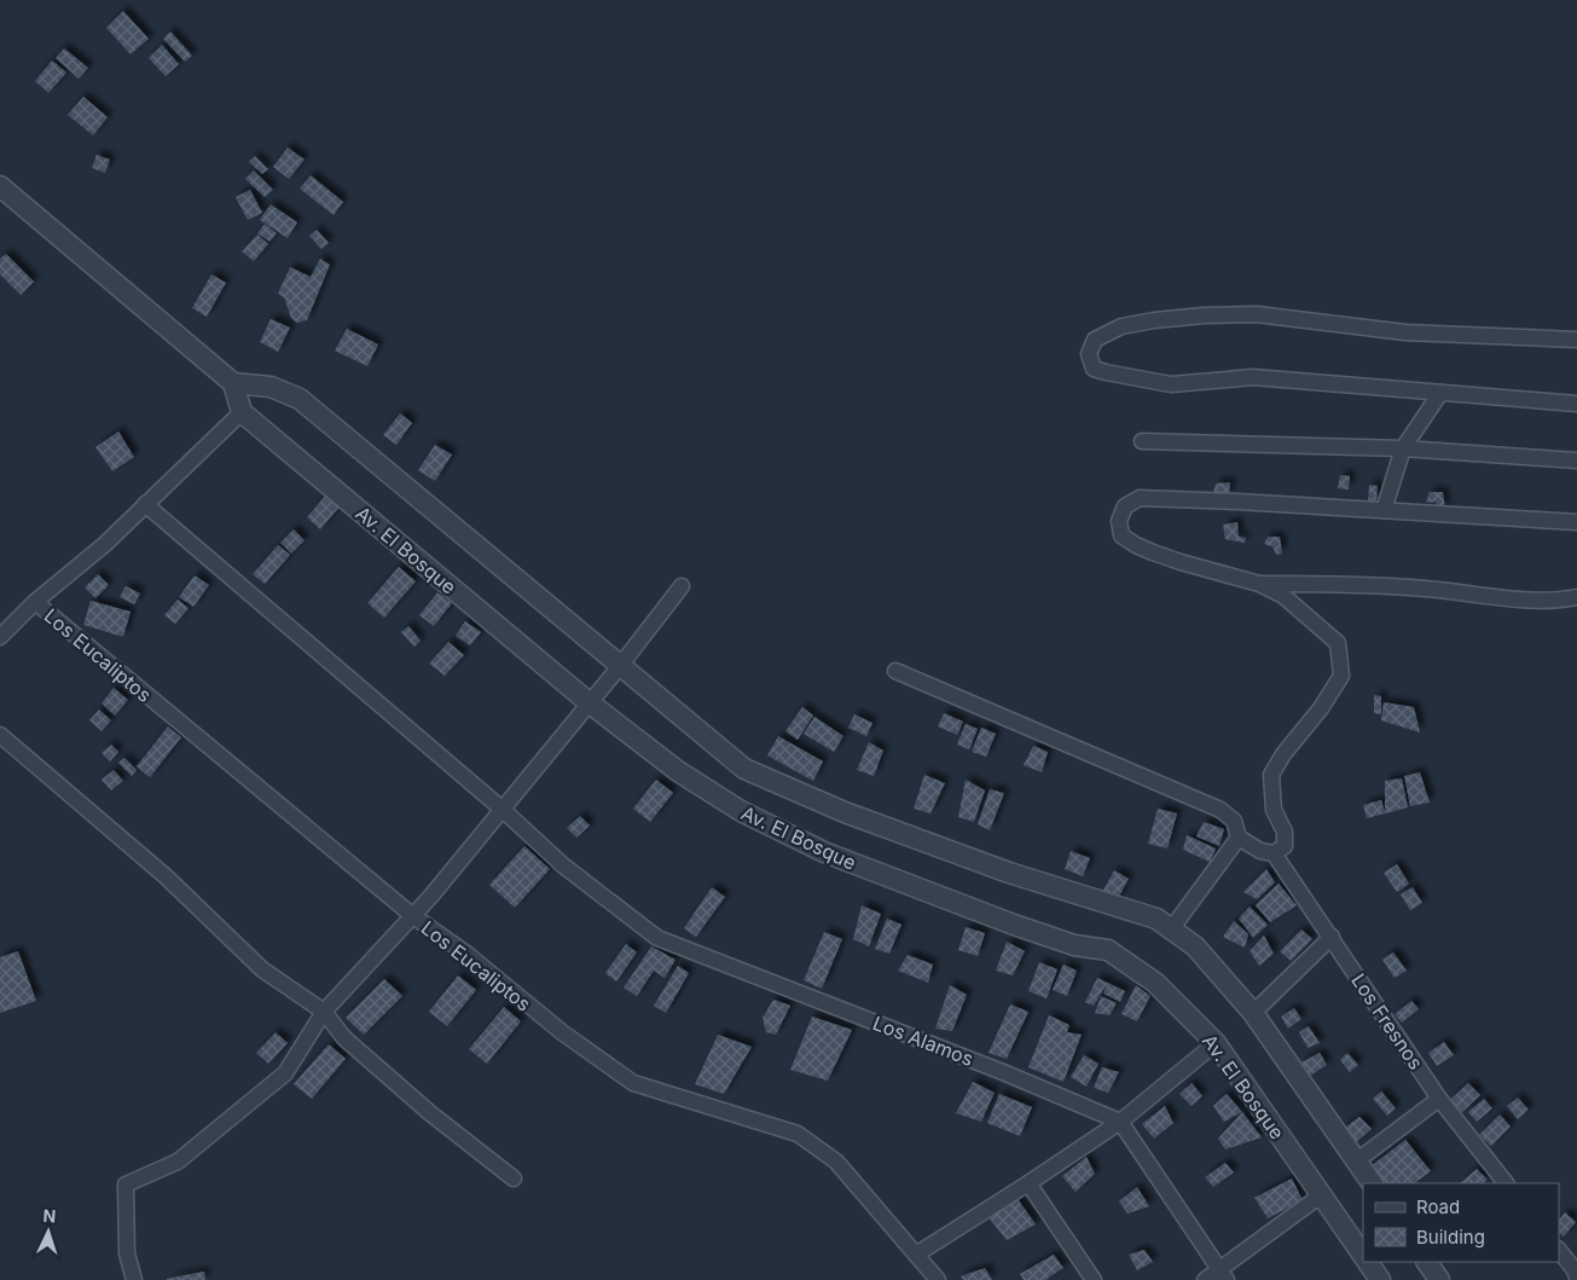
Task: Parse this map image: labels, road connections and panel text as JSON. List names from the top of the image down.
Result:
{
  "streets": {
    "street": [
      "Av. El Bosque",
      "Los Eucaliptos",
      "Los Fresnos",
      "Los Alamos"
    ]
  },
  "legend": ["Road", "Building"],
  "north": "top"
}
